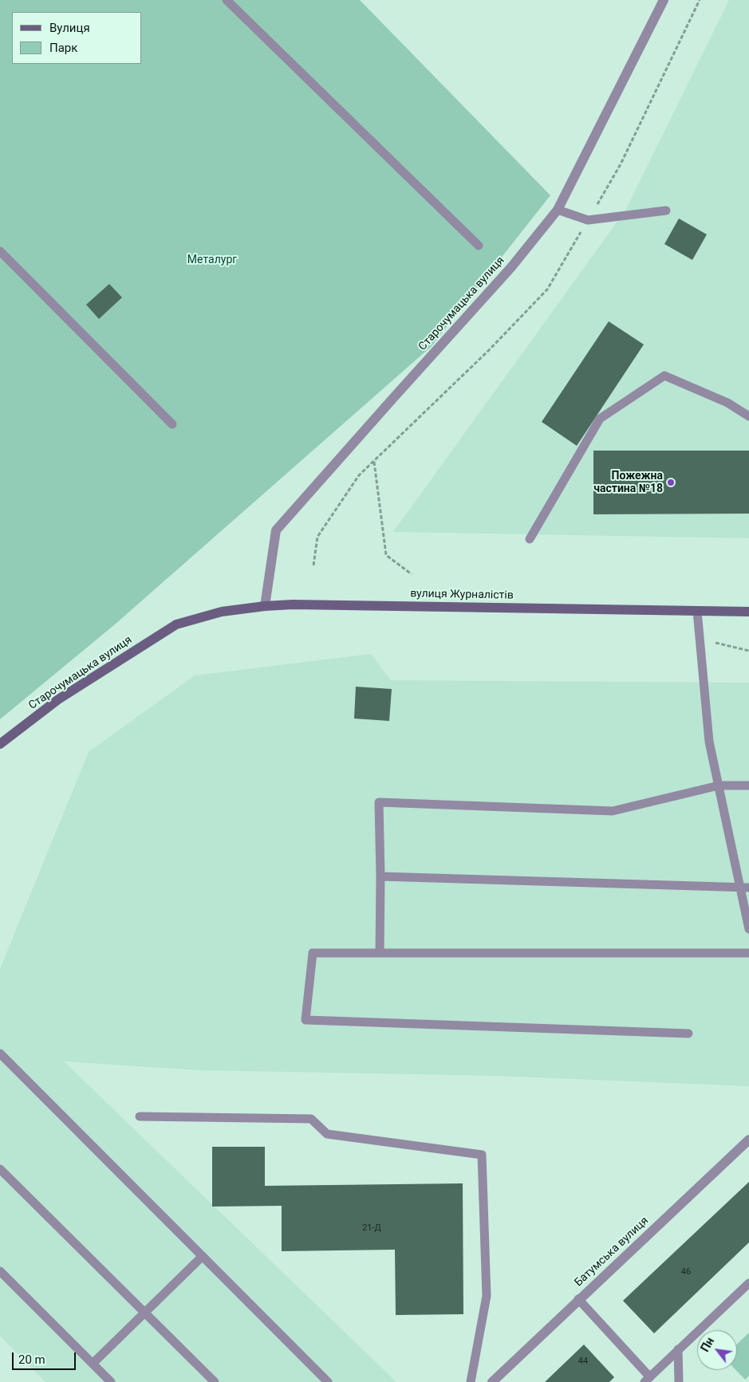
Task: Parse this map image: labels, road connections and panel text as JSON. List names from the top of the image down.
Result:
{
  "streets": {
    "street": ["Старочумацька вулиця", "вулиця Журналістів", "Батумська вулиця"]
  },
  "crossings": [
    ["Старочумацька вулиця", "вулиця Журналістів"]
  ],
  "parks": ["Металург"],
  "places": ["Пожежна частина №18"],
  "house_numbers": ["21-Д", "46", "44"],
  "legend": ["Вулиця", "Парк"],
  "scale_bar": "20 m",
  "north": "top left"
}
